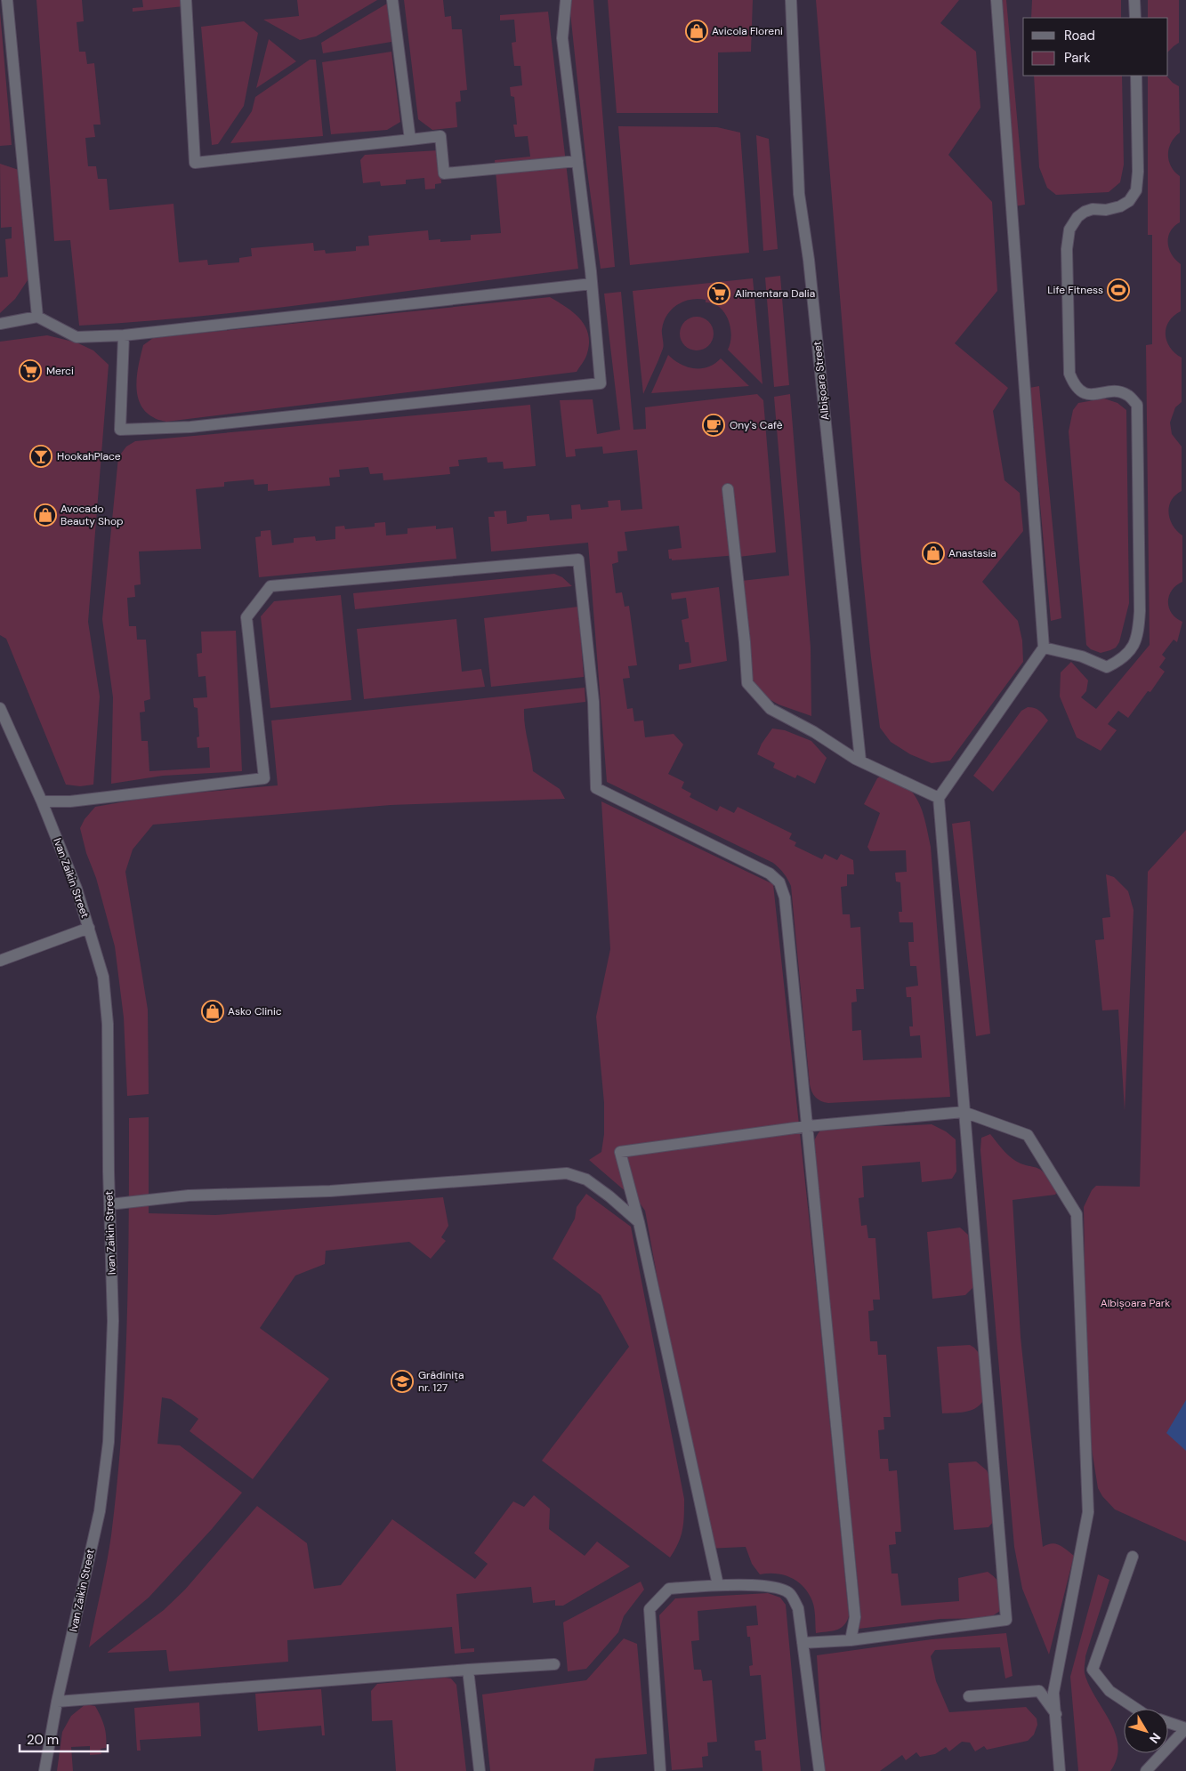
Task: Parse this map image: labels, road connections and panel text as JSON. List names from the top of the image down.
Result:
{
  "streets": {
    "street": ["Albișoara Street", "Ivan Zaikin Street"]
  },
  "parks": ["Albișoara Park"],
  "places": {
    "shop": [
      "Avicola Floreni",
      "Avocado Beauty Shop",
      "Anastasia",
      "Asko Clinic"
    ],
    "sports": ["Life Fitness"],
    "supermarket": ["Alimentara Dalia", "Merci"],
    "cafe": ["Ony's Cafè"],
    "bar": ["HookahPlace"],
    "school or university": ["Grădinița nr. 127"]
  },
  "legend": ["Road", "Park"],
  "scale_bar": "20 m",
  "north": "bottom right"
}
